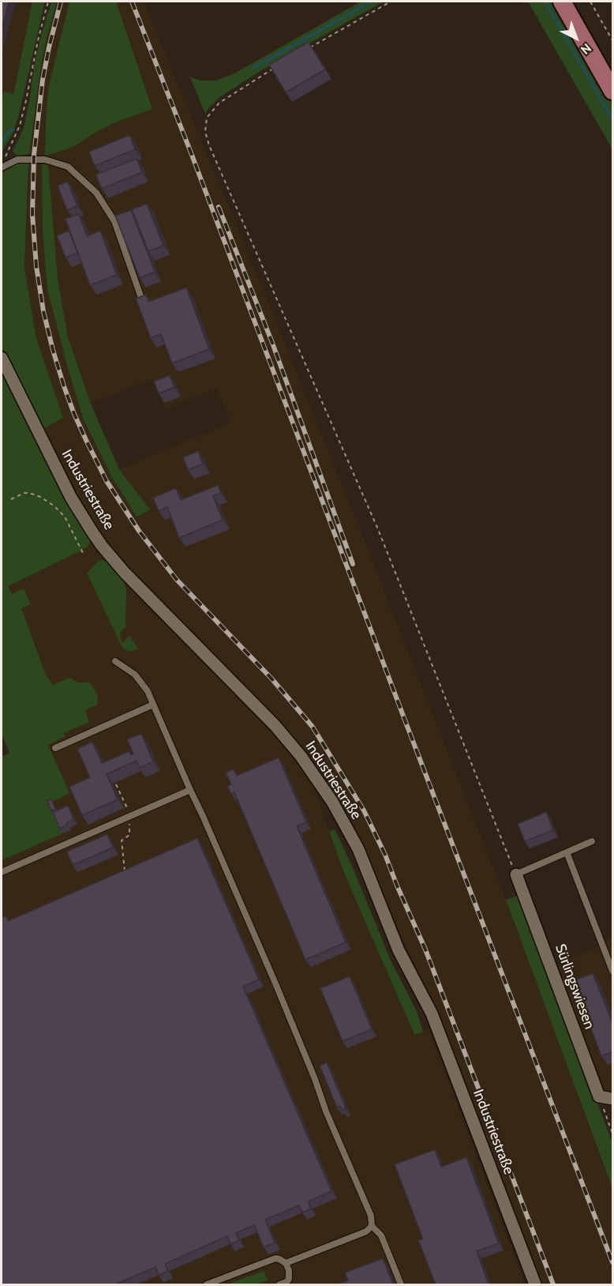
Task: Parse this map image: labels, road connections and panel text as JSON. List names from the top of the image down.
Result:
{
  "streets": {
    "street": ["Industriestraße", "Sürlingswiesen"]
  },
  "north": "bottom right"
}
